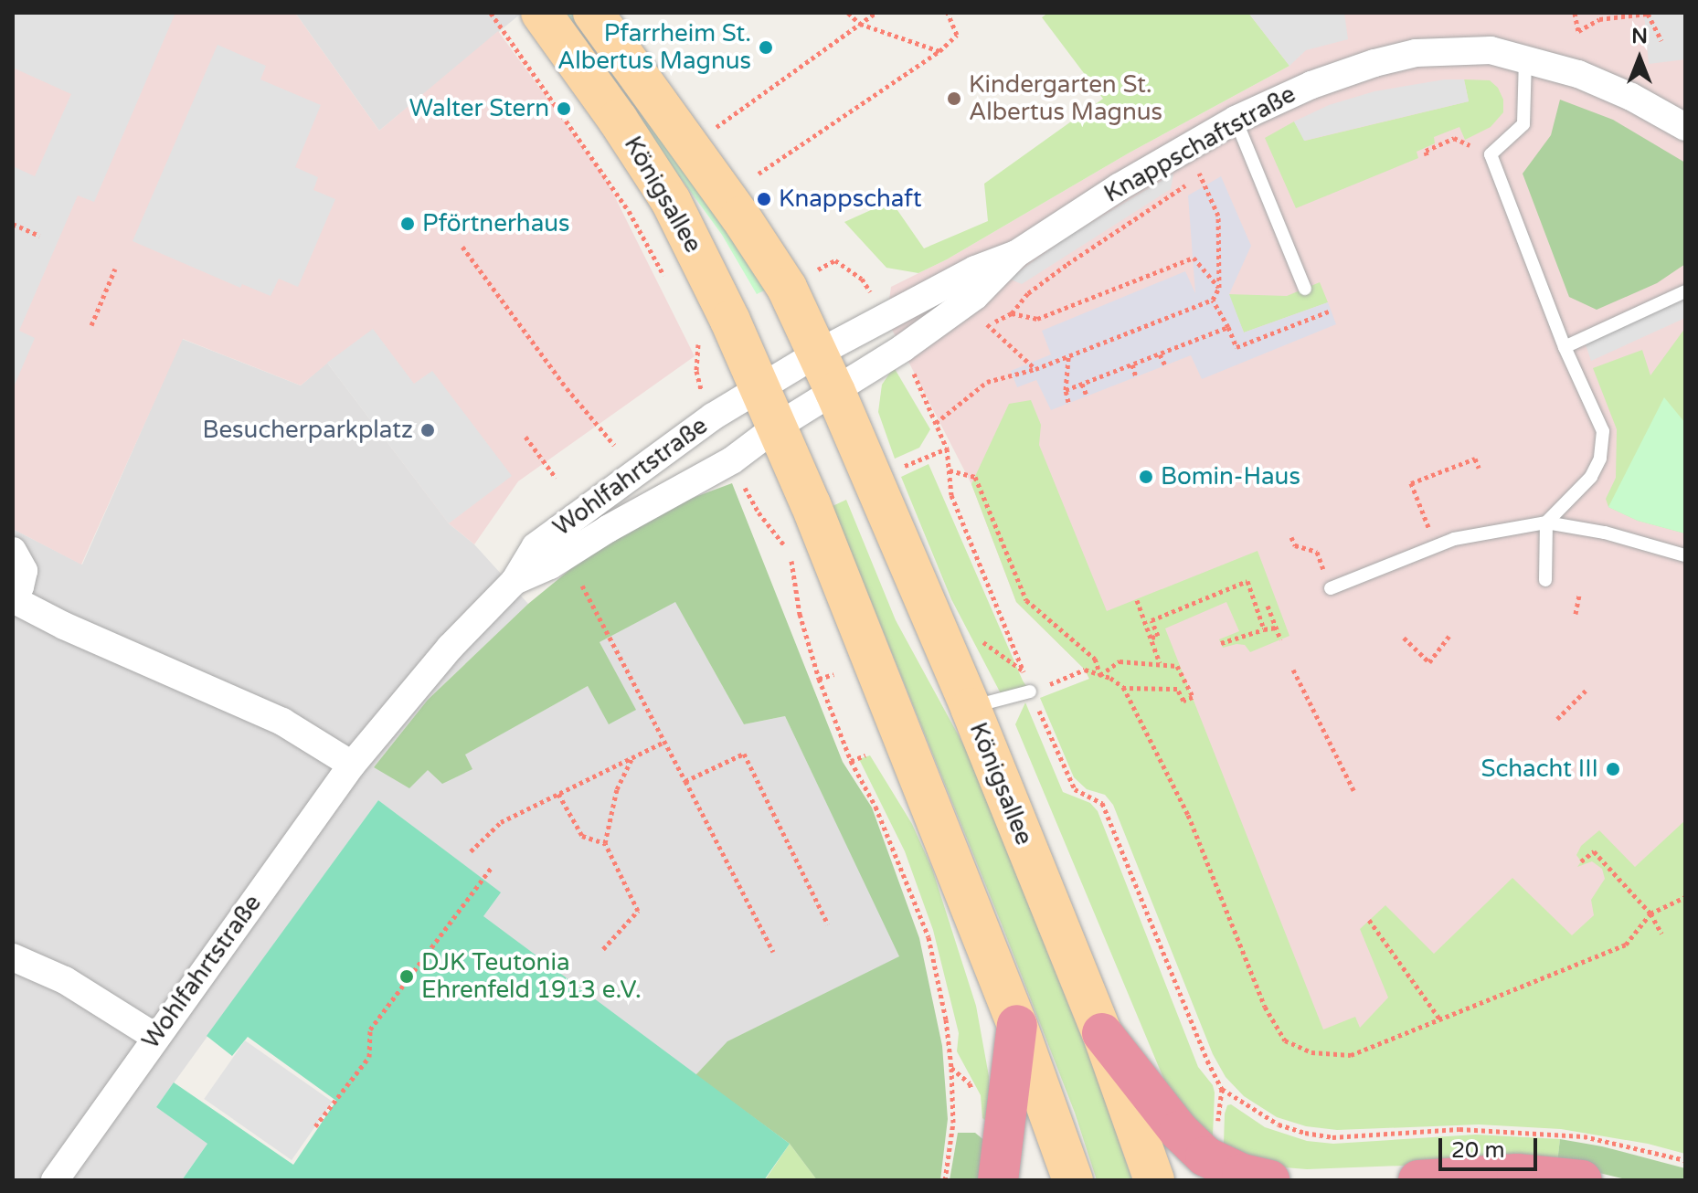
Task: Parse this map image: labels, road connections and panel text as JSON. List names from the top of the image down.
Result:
{
  "streets": {
    "main road": ["Königsallee"],
    "street": ["Knappschaftstraße", "Wohlfahrtstraße"]
  },
  "crossings": [
    ["Knappschaftstraße", "Königsallee"],
    ["Königsallee", "Wohlfahrtstraße"]
  ],
  "places": [
    "Pfarrheim St. Albertus Magnus",
    "Kindergarten St. Albertus Magnus",
    "Walter Stern",
    "Knappschaft",
    "Pförtnerhaus",
    "Besucherparkplatz",
    "Bomin-Haus",
    "Schacht III",
    "DJK Teutonia Ehrenfeld 1913 e.V."
  ],
  "scale_bar": "20 m",
  "north": "top"
}
